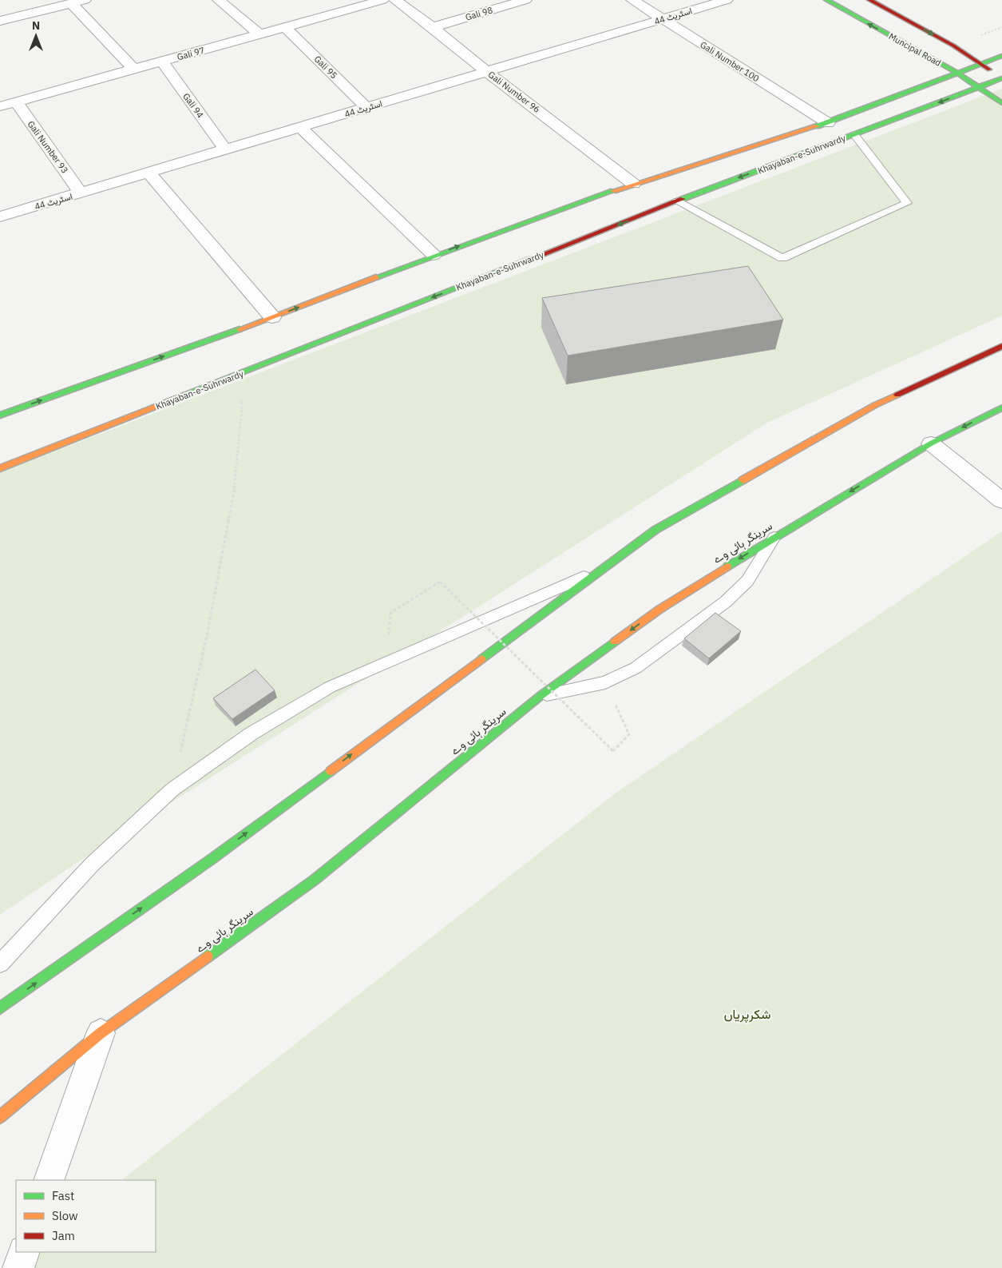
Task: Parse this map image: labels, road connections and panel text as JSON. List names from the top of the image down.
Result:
{
  "streets": {
    "main road": ["Muncipal Road", "Khayaban-e-Suhrwardy", "سرینگر ہائی وے"],
    "street": [
      "Gali 98",
      "اسٹریٹ 44",
      "Gali 97",
      "Gali Number 100",
      "Gali 95",
      "Gali Number 96",
      "Gali 94",
      "Gali Number 93"
    ]
  },
  "crossings": [
    ["Gali 98", "Gali Number 96"],
    ["اسٹریٹ 44", "Gali Number 100"],
    ["اسٹریٹ 44", "Gali 95"],
    ["اسٹریٹ 44", "Gali Number 96"],
    ["اسٹریٹ 44", "Gali 94"],
    ["اسٹریٹ 44", "Gali Number 93"],
    ["Muncipal Road", "Khayaban-e-Suhrwardy"],
    ["Gali 97", "Gali 95"],
    ["Gali 97", "Gali 94"],
    ["Gali 97", "Gali Number 93"],
    ["Gali Number 100", "Khayaban-e-Suhrwardy"],
    ["Gali Number 96", "Khayaban-e-Suhrwardy"]
  ],
  "parks": ["شکرپریاں"],
  "legend": ["Fast", "Slow", "Jam"],
  "north": "top"
}
